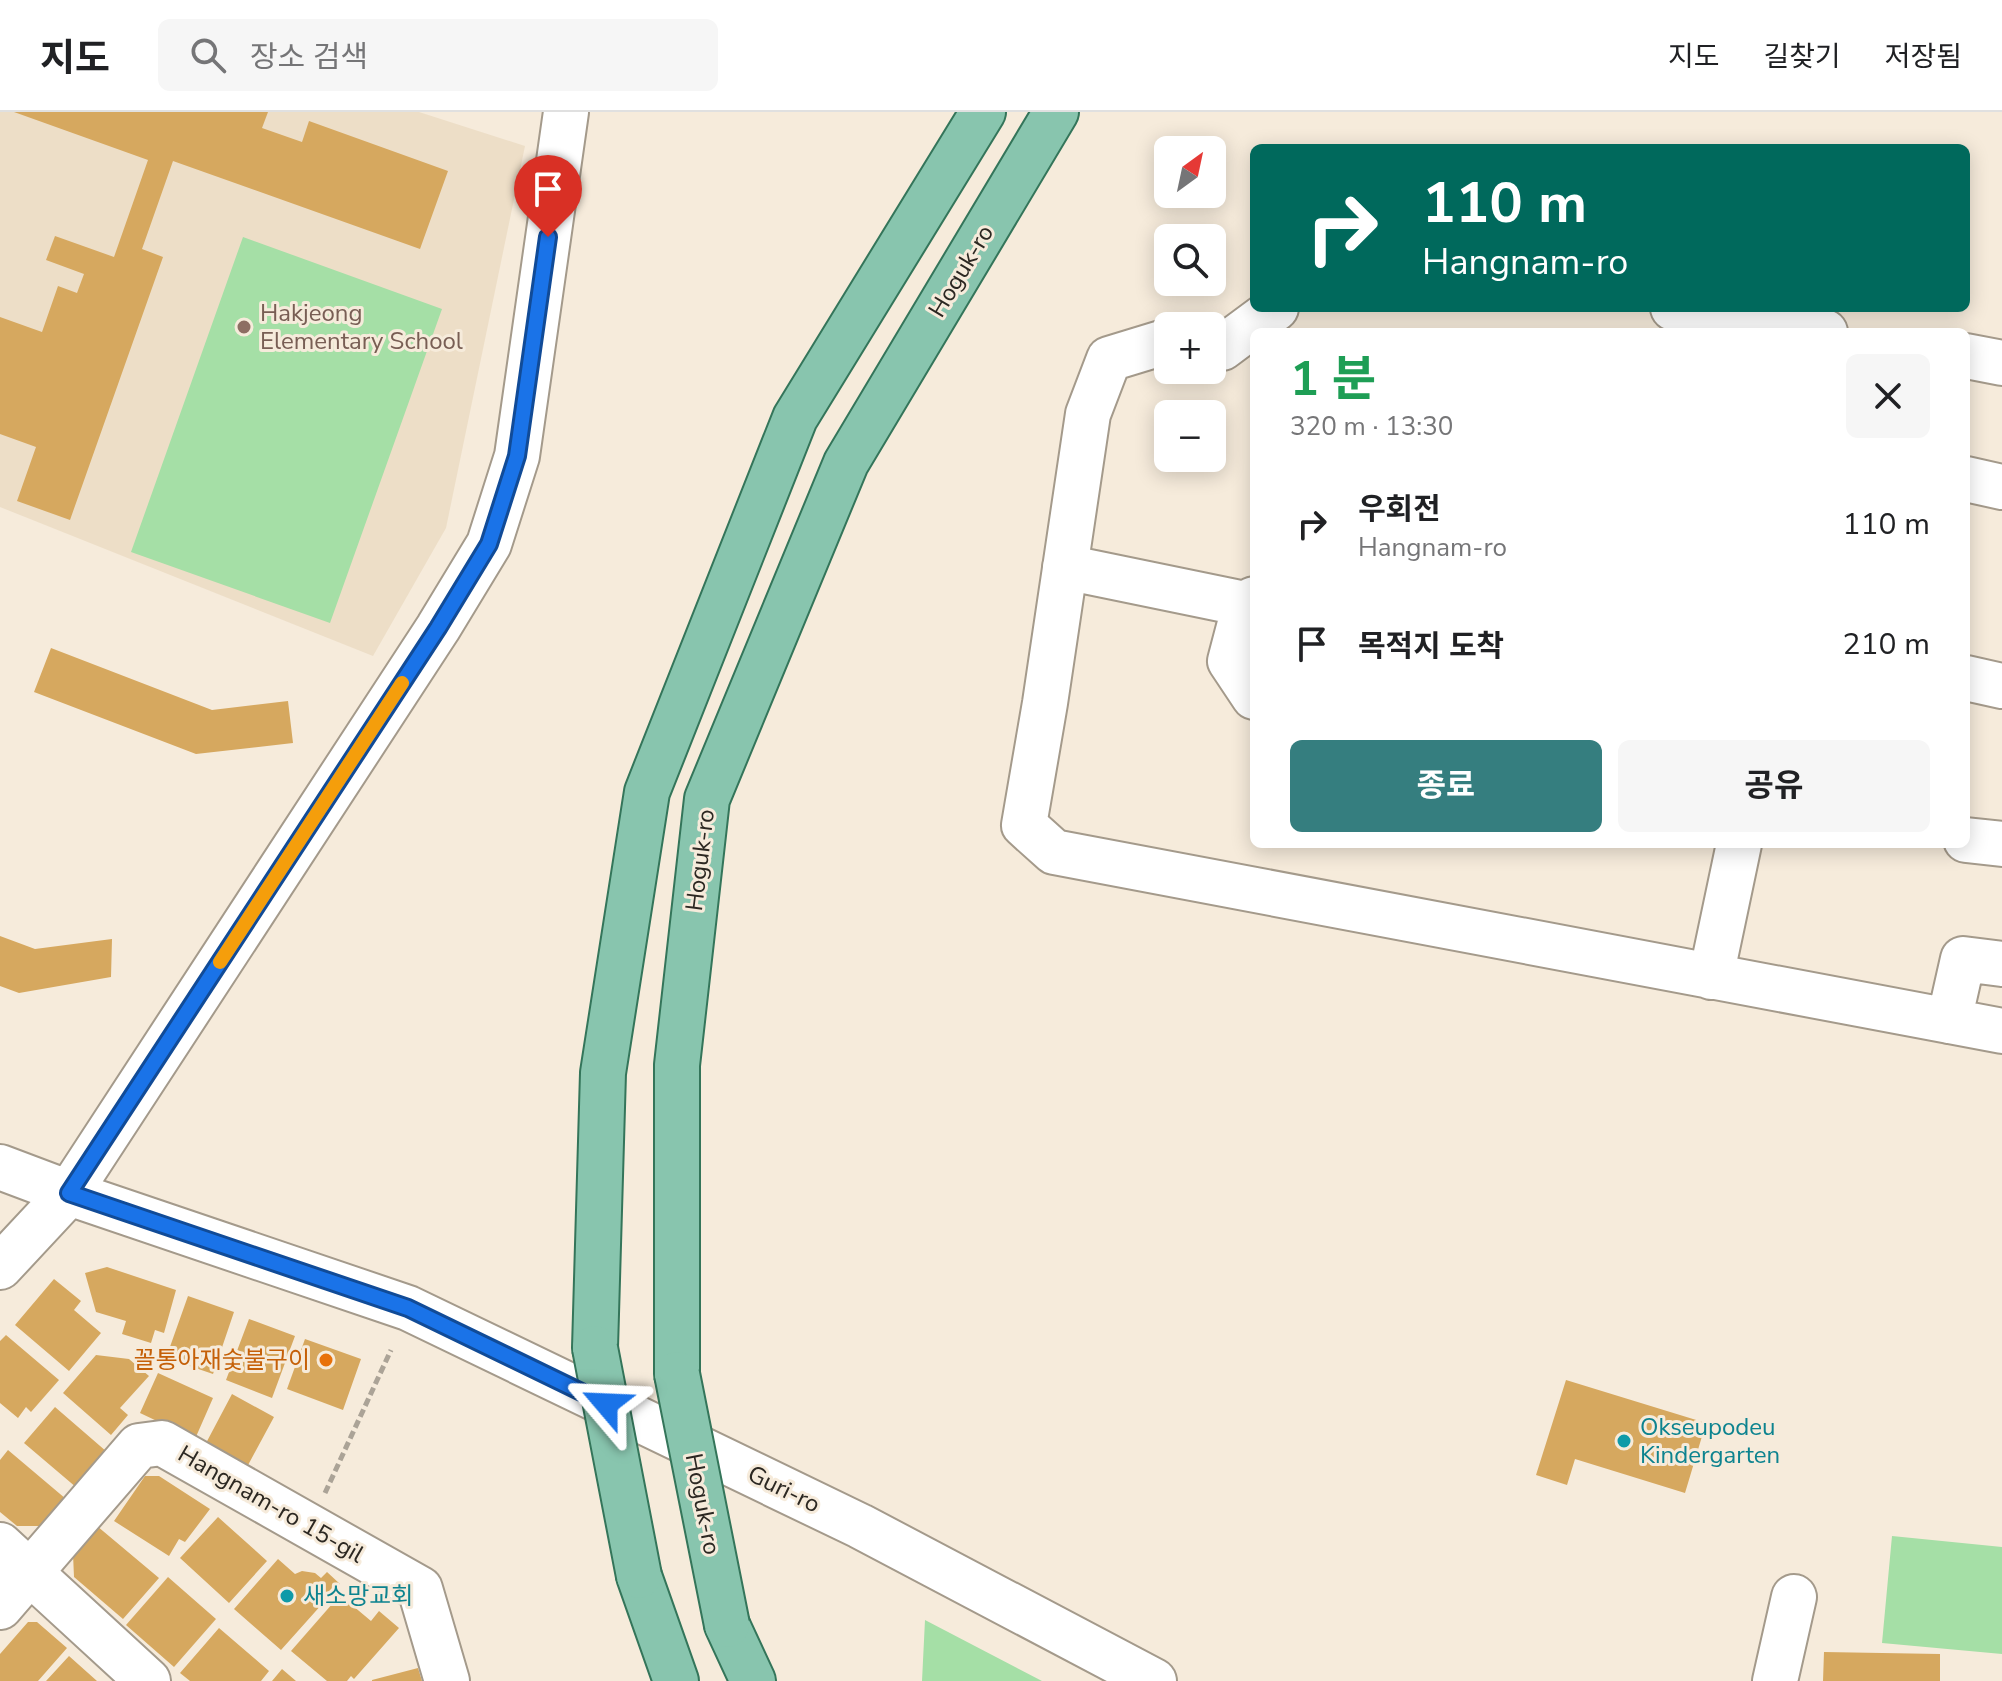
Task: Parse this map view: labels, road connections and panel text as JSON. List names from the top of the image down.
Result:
{
  "streets": {
    "main road": ["Hoguk-ro"],
    "street": ["Guri-ro", "Hangnam-ro 15-gil"]
  },
  "places": [
    "Hakjeong Elementary School",
    "꼴통아재숯불구이",
    "Okseupodeu Kindergarten",
    "새소망교회"
  ],
  "north": "top right",
  "page": {
    "header": "지도",
    "search": "장소 검색",
    "nav": ["지도", "길찾기", "저장됨"],
    "map_buttons": ["+", "−"],
    "turn": ["110 m", "Hangnam-ro"],
    "heading": ["1 분", "320 m · 13:30"],
    "list": [
      {
        "name": "우회전",
        "note": "Hangnam-ro",
        "value": "110 m"
      },
      {
        "name": "목적지 도착",
        "value": "210 m"
      }
    ],
    "buttons": ["종료", "공유"]
  }
}
